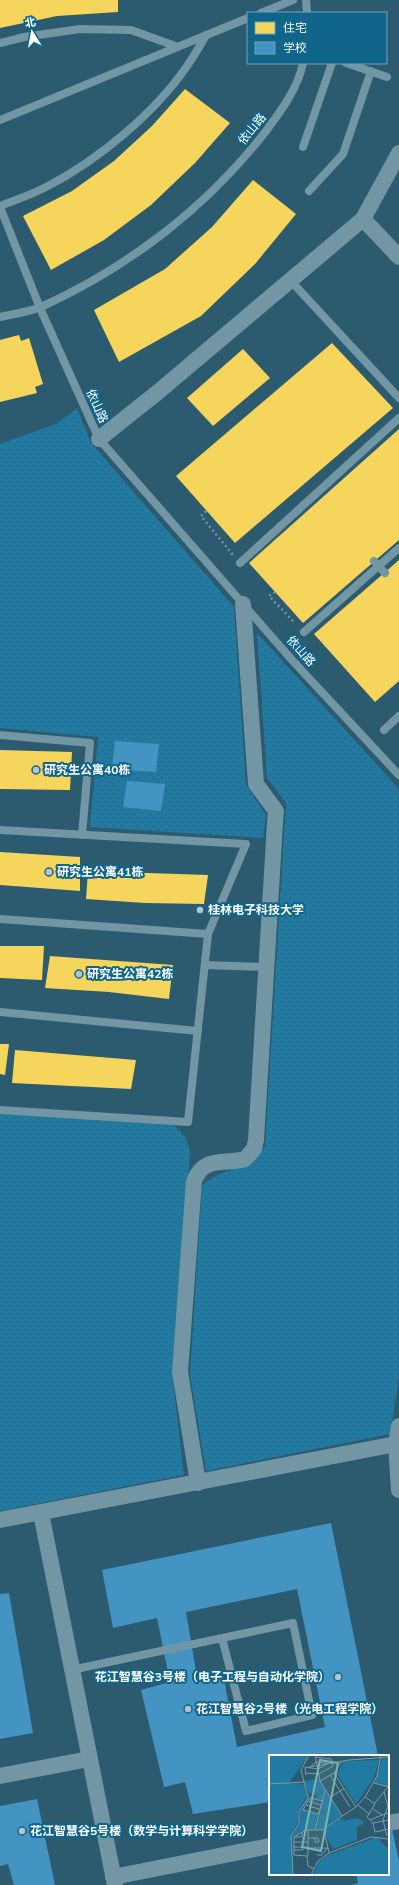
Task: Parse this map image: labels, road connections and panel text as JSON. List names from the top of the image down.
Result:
{
  "streets": {
    "lane": ["依山路"]
  },
  "places": [
    "研究生公寓40栋",
    "研究生公寓41栋",
    "桂林电子科技大学",
    "研究生公寓42栋",
    "花江智慧谷3号楼（电子工程与自动化学院）",
    "花江智慧谷2号楼（光电工程学院）",
    "花江智慧谷5号楼（数学与计算科学学院）"
  ],
  "legend": ["住宅", "学校"],
  "north": "top"
}
